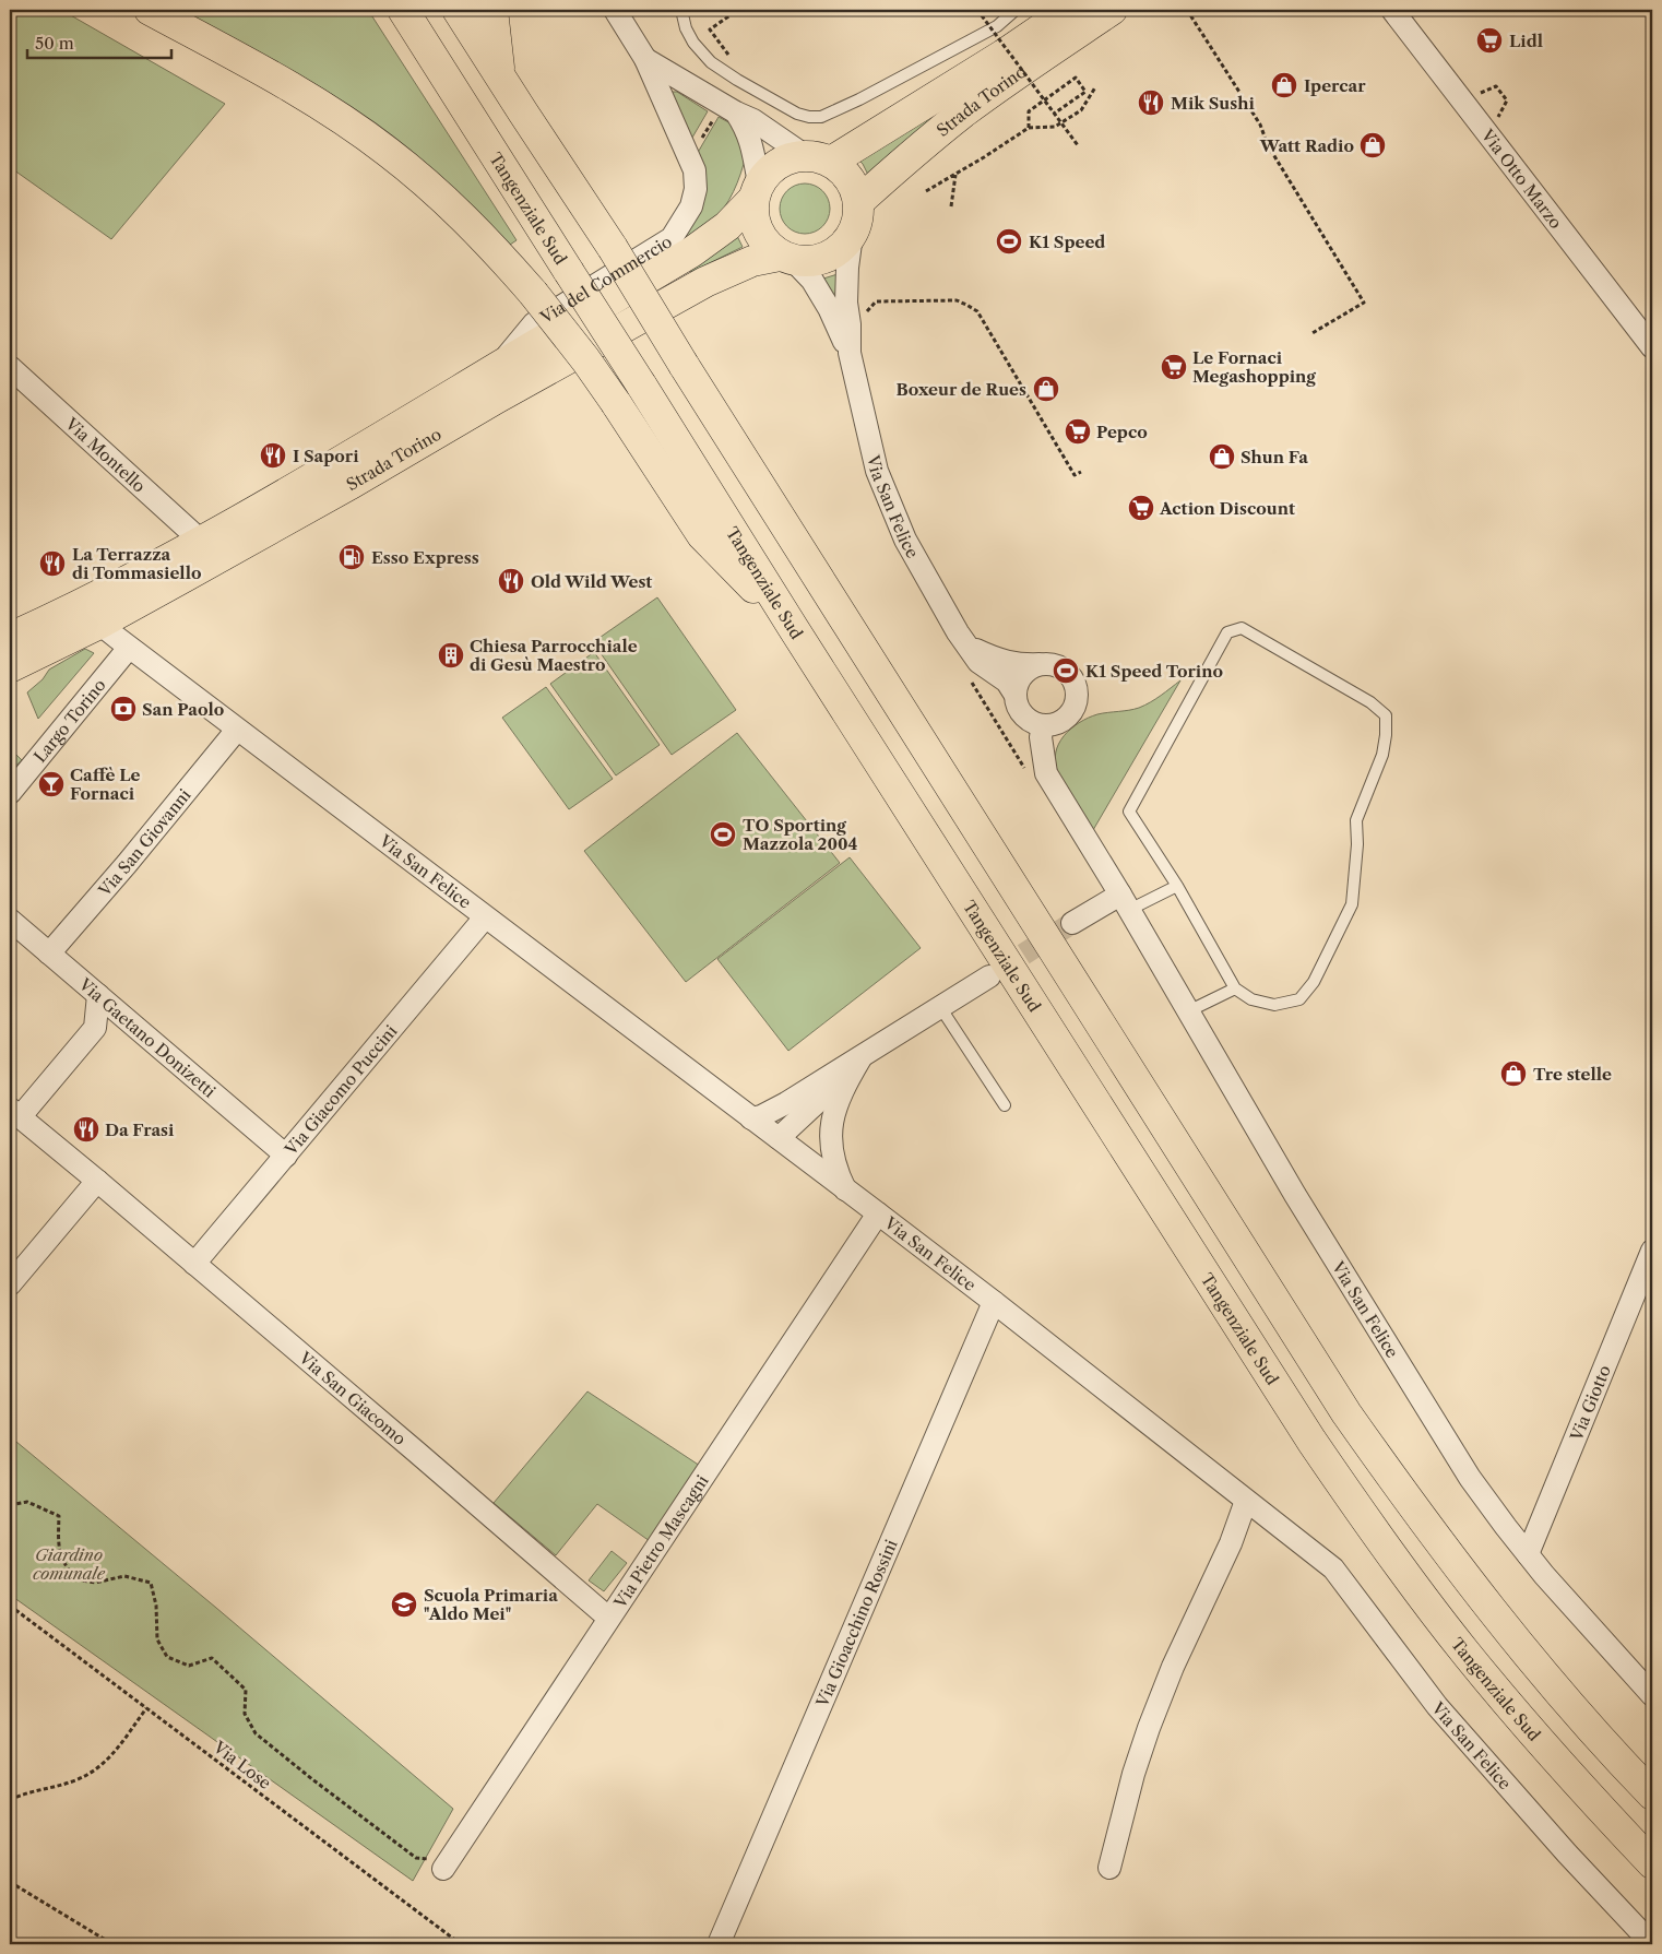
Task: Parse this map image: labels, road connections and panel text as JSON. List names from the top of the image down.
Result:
{
  "streets": {
    "main road": ["Strada Torino", "Tangenziale Sud"],
    "street": [
      "Via Otto Marzo",
      "Via del Commercio",
      "Via Montello",
      "Via San Felice",
      "Largo Torino",
      "Via San Giovanni",
      "Via Gaetano Donizetti",
      "Via Giacomo Puccini",
      "Via San Giacomo",
      "Via Giotto",
      "Via Pietro Mascagni",
      "Via Gioacchino Rossini"
    ],
    "path": ["Via Lose"]
  },
  "crossings": [
    ["Strada Torino", "Via del Commercio"],
    ["Strada Torino", "Via Montello"],
    ["Strada Torino", "Via San Felice"],
    ["Via del Commercio", "Via San Felice"],
    ["Via San Felice", "Largo Torino"],
    ["Via San Felice", "Via San Giovanni"],
    ["Via San Felice", "Via Giacomo Puccini"],
    ["Via San Felice", "Via Giotto"],
    ["Via San Felice", "Via Pietro Mascagni"],
    ["Via San Felice", "Via Gioacchino Rossini"],
    ["Via San Giovanni", "Via Gaetano Donizetti"],
    ["Via Gaetano Donizetti", "Via Giacomo Puccini"],
    ["Via Giacomo Puccini", "Via San Giacomo"],
    ["Via San Giacomo", "Via Pietro Mascagni"]
  ],
  "parks": ["Giardino comunale"],
  "places": {
    "supermarket": [
      "Lidl",
      "Le Fornaci Megashopping",
      "Pepco",
      "Action Discount"
    ],
    "shop": [
      "Ipercar",
      "Watt Radio",
      "Boxeur de Rues",
      "Shun Fa",
      "Tre stelle"
    ],
    "restaurant": [
      "Mik Sushi",
      "I Sapori",
      "La Terrazza di Tommasiello",
      "Old Wild West",
      "Da Frasi"
    ],
    "sports": ["K1 Speed", "K1 Speed Torino", "TO Sporting Mazzola 2004"],
    "fuel station": ["Esso Express"],
    "building": ["Chiesa Parrocchiale di Gesù Maestro"],
    "bank": ["San Paolo"],
    "bar": ["Caffè Le Fornaci"],
    "school or university": ["Scuola Primaria \"Aldo Mei\""]
  },
  "scale_bar": "50 m"
}
